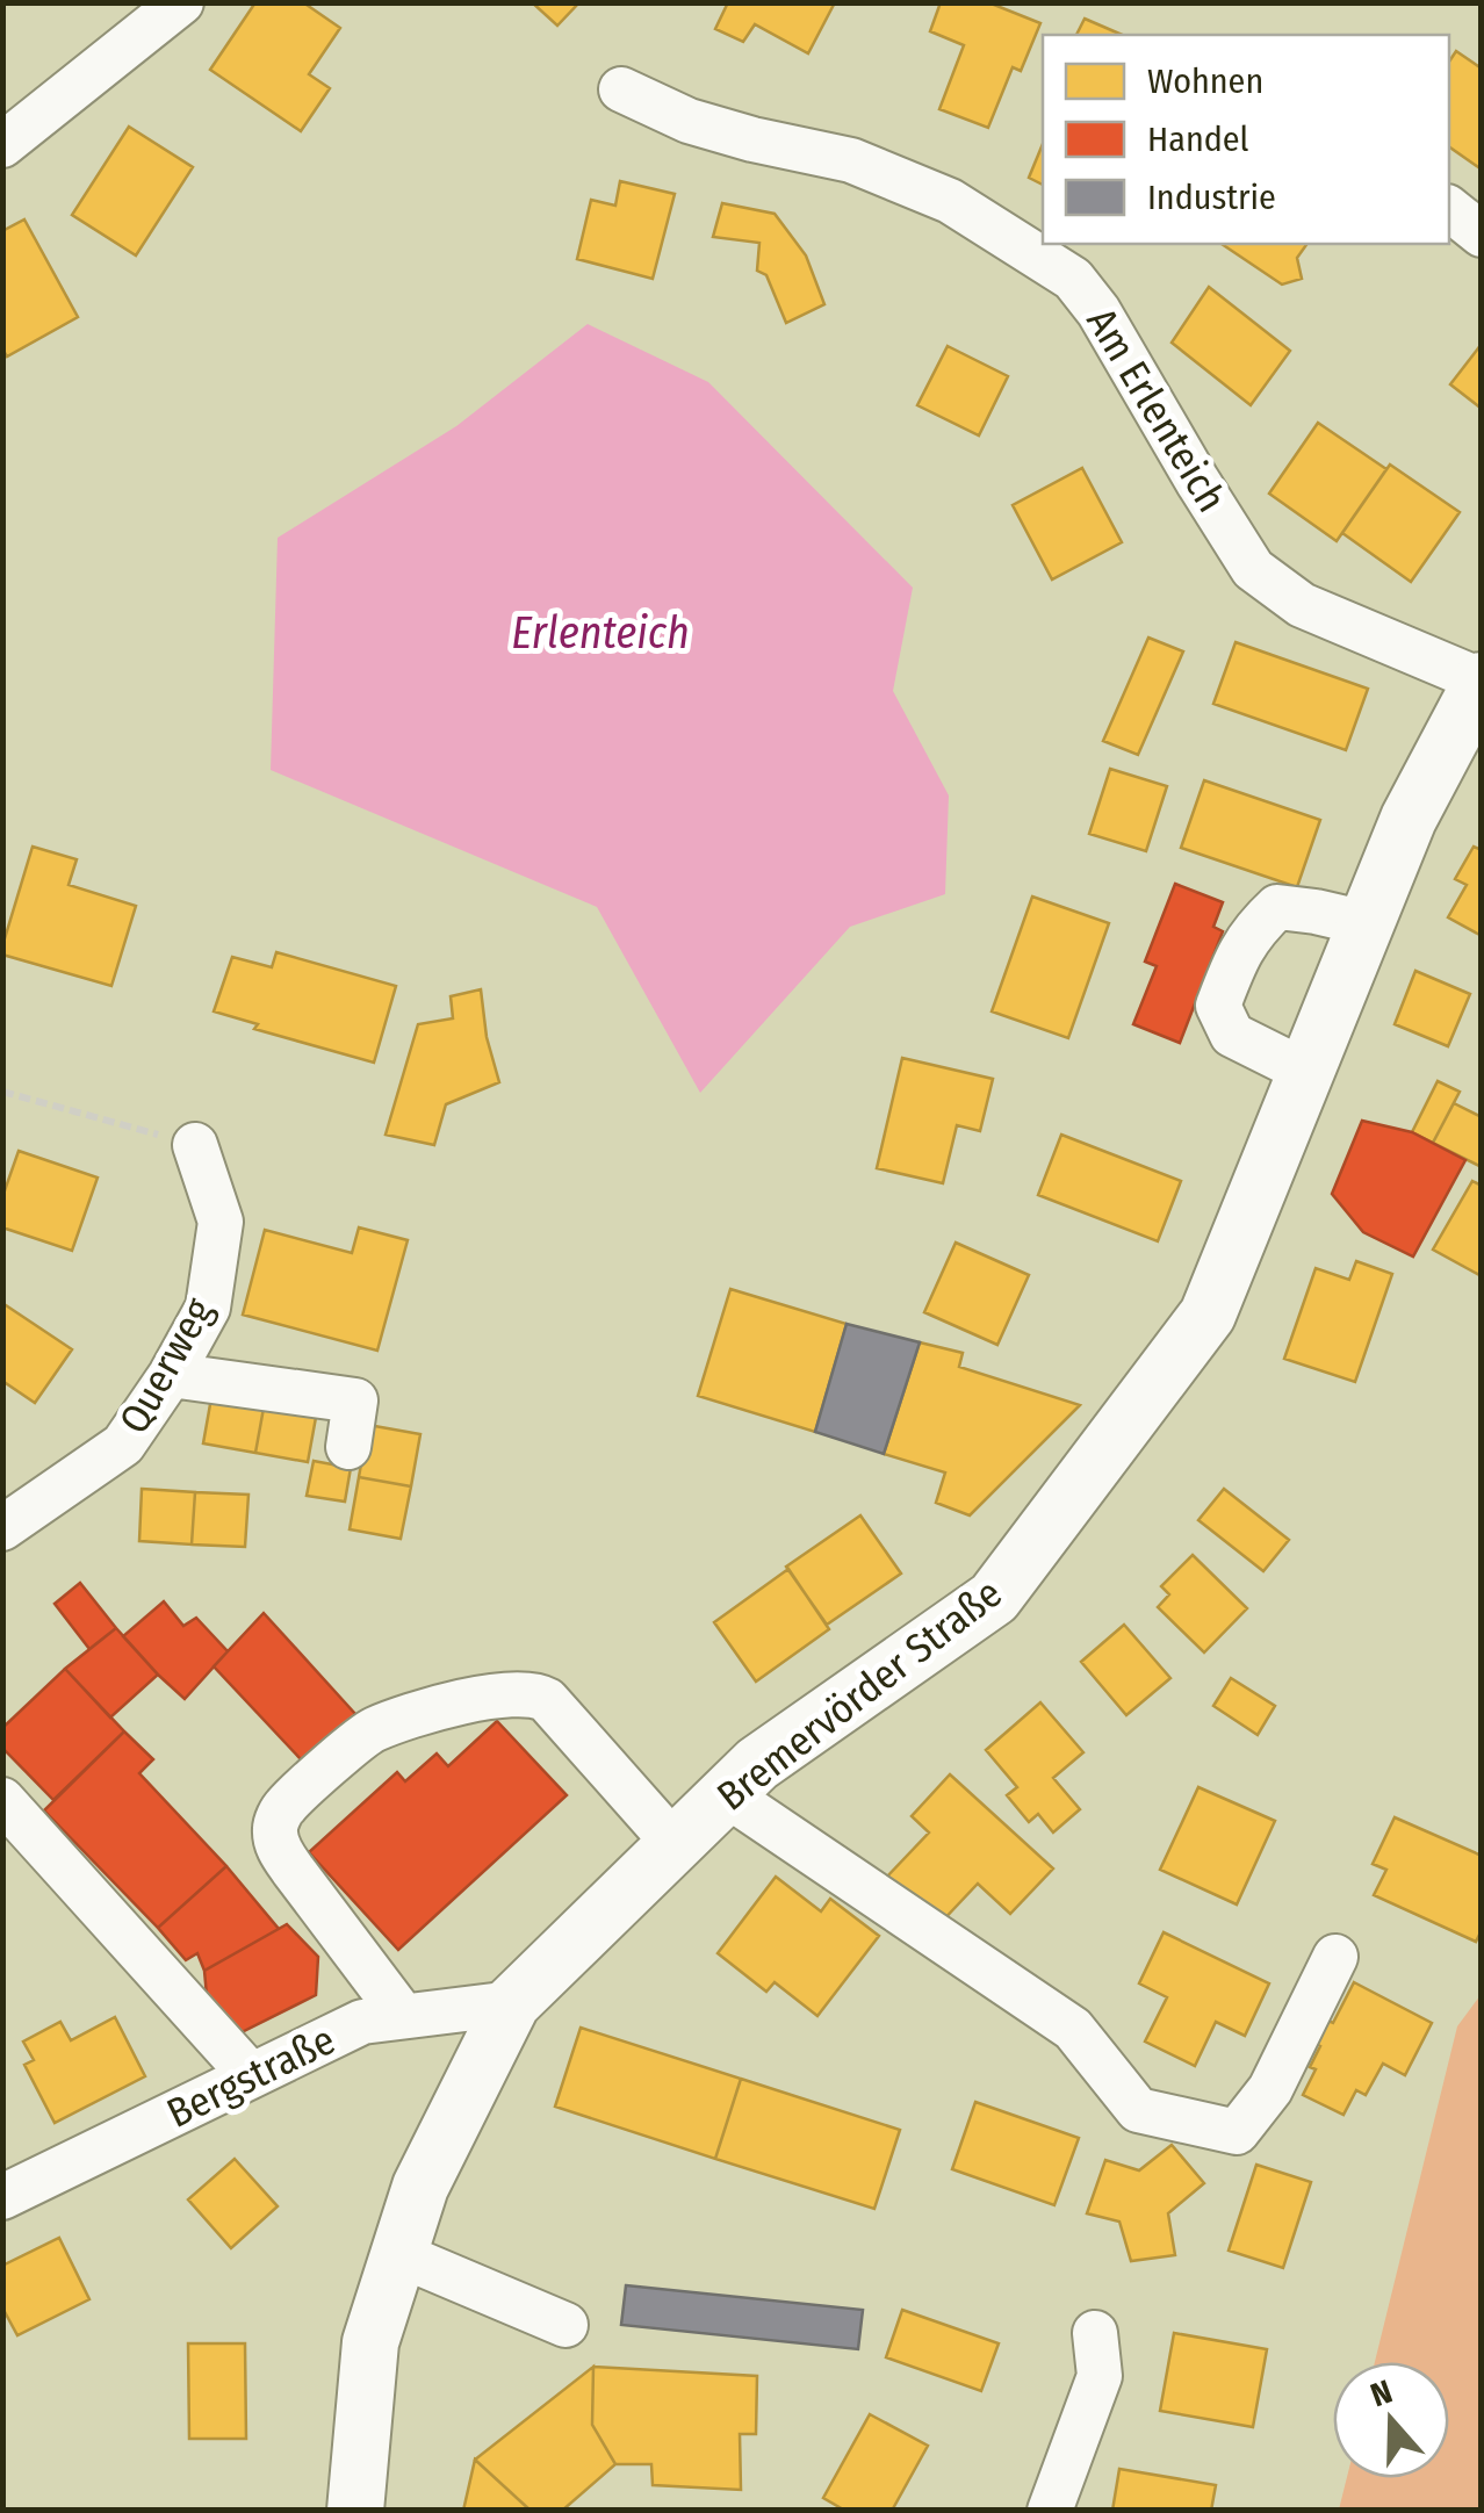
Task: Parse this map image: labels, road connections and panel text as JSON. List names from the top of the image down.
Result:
{
  "streets": {
    "main road": ["Bremervörder Straße"],
    "street": ["Am Erlenteich", "Querweg", "Bergstraße"]
  },
  "crossings": [
    ["Am Erlenteich", "Bremervörder Straße"],
    ["Bremervörder Straße", "Bergstraße"]
  ],
  "water": ["Erlenteich"],
  "legend": ["Wohnen", "Handel", "Industrie"],
  "north": "top"
}
